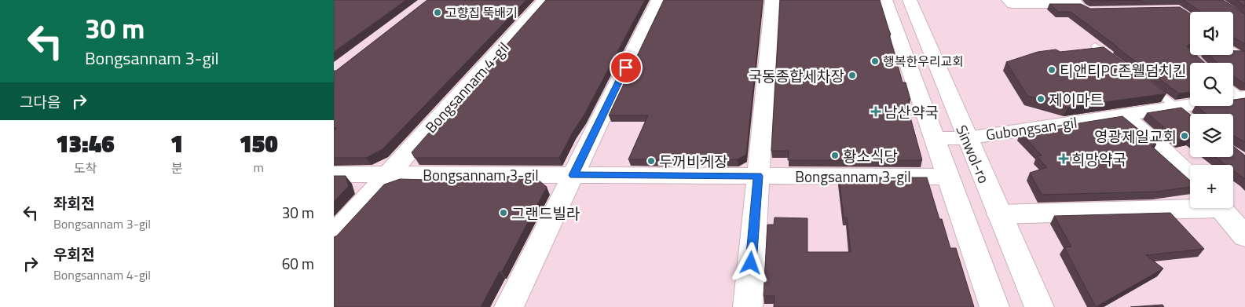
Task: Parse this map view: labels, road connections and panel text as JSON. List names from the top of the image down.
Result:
{
  "streets": {
    "street": [
      "Bongsannam 4-gil",
      "Gubongsan-gil",
      "Sinwol-ro",
      "Bongsannam 3-gil"
    ]
  },
  "crossings": [
    ["Bongsannam 4-gil", "Bongsannam 3-gil"],
    ["Gubongsan-gil", "Sinwol-ro"],
    ["Sinwol-ro", "Bongsannam 3-gil"]
  ],
  "places": {
    "other": [
      "고향집 뚝배기",
      "행복한우리교회",
      "티앤티PC존웰덤치킨",
      "국동종합세차장",
      "제이마트",
      "영광제일교회",
      "황소식당",
      "두꺼비게장",
      "그랜드빌라"
    ],
    "health": ["남산약국", "희망약국"]
  },
  "page": {
    "turn": ["30 m", "Bongsannam 3-gil"],
    "map_buttons": "+",
    "then": "그다음",
    "eta": [
      "13:46",
      "도착",
      "1",
      "분",
      "150",
      "m"
    ],
    "list": [
      {
        "name": "좌회전",
        "note": "Bongsannam 3-gil",
        "value": "30 m"
      },
      {
        "name": "우회전",
        "note": "Bongsannam 4-gil",
        "value": "60 m"
      }
    ]
  }
}
